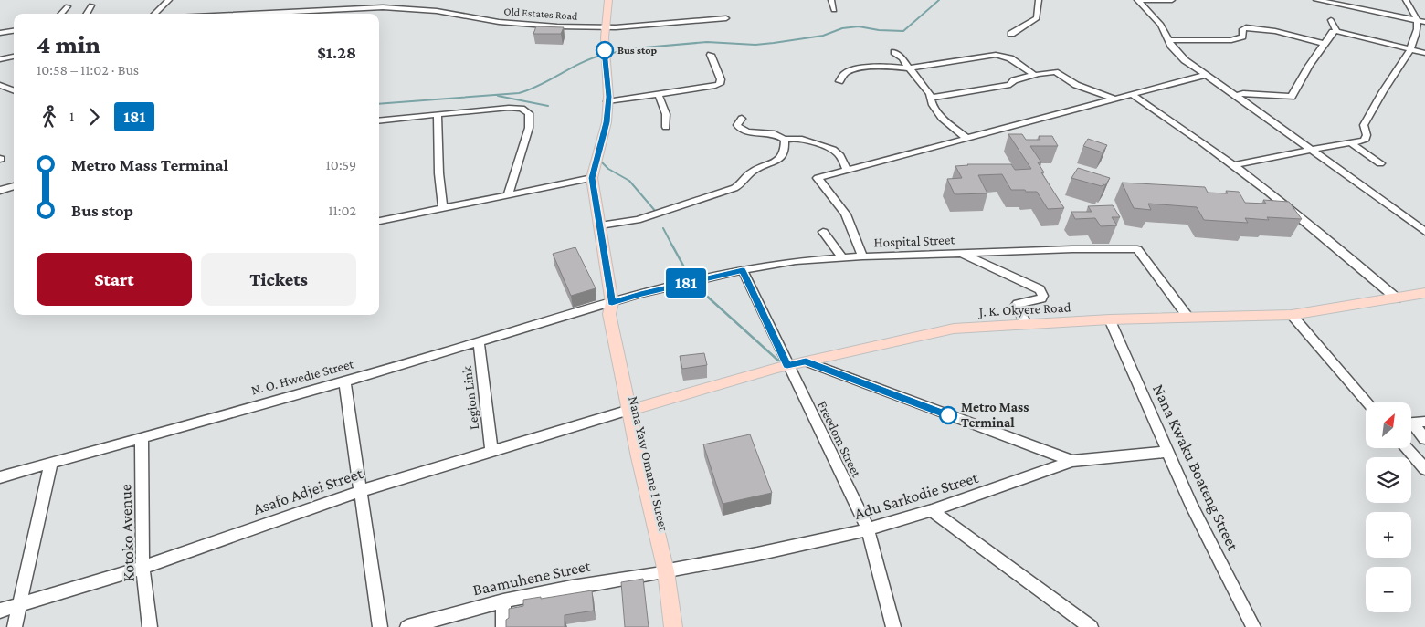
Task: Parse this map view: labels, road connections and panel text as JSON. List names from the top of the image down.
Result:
{
  "streets": {
    "main road": ["J. K. Okyere Road", "Nana Yaw Omane I Street"],
    "street": [
      "Old Estates Road",
      "Hospital Street",
      "N. O. Hwedie Street",
      "Legion Link",
      "Freedom Street",
      "Nana Kwaku Boateng Street",
      "Asafo Adjei Street",
      "Adu Sarkodie Street",
      "Kotoko Avenue",
      "Baamuhene Street"
    ]
  },
  "crossings": [
    ["Old Estates Road", "Nana Yaw Omane I Street"],
    ["Hospital Street", "J. K. Okyere Road"],
    ["Hospital Street", "N. O. Hwedie Street"],
    ["Hospital Street", "Freedom Street"],
    ["Hospital Street", "Nana Yaw Omane I Street"],
    ["J. K. Okyere Road", "Freedom Street"],
    ["J. K. Okyere Road", "Nana Yaw Omane I Street"],
    ["J. K. Okyere Road", "Nana Kwaku Boateng Street"],
    ["J. K. Okyere Road", "Asafo Adjei Street"],
    ["N. O. Hwedie Street", "Legion Link"],
    ["N. O. Hwedie Street", "Nana Yaw Omane I Street"],
    ["N. O. Hwedie Street", "Kotoko Avenue"],
    ["Legion Link", "Asafo Adjei Street"],
    ["Freedom Street", "Adu Sarkodie Street"],
    ["Nana Yaw Omane I Street", "Asafo Adjei Street"],
    ["Nana Yaw Omane I Street", "Adu Sarkodie Street"],
    ["Nana Yaw Omane I Street", "Baamuhene Street"],
    ["Nana Kwaku Boateng Street", "Adu Sarkodie Street"],
    ["Asafo Adjei Street", "Kotoko Avenue"],
    ["Adu Sarkodie Street", "Baamuhene Street"]
  ],
  "places": ["Bus stop", "Metro Mass Terminal"],
  "lines": ["bus line 181"],
  "north": "top right",
  "page": {
    "on_map": "181",
    "heading": ["4 min", "10:58 – 11:02 · Bus", "$1.28"],
    "legs": ["1", "181"],
    "list": [
      {
        "name": "Metro Mass Terminal",
        "value": "10:59"
      },
      {
        "name": "Bus stop",
        "value": "11:02"
      }
    ],
    "buttons": ["Start", "Tickets"],
    "map_buttons": ["+", "−"]
  }
}
